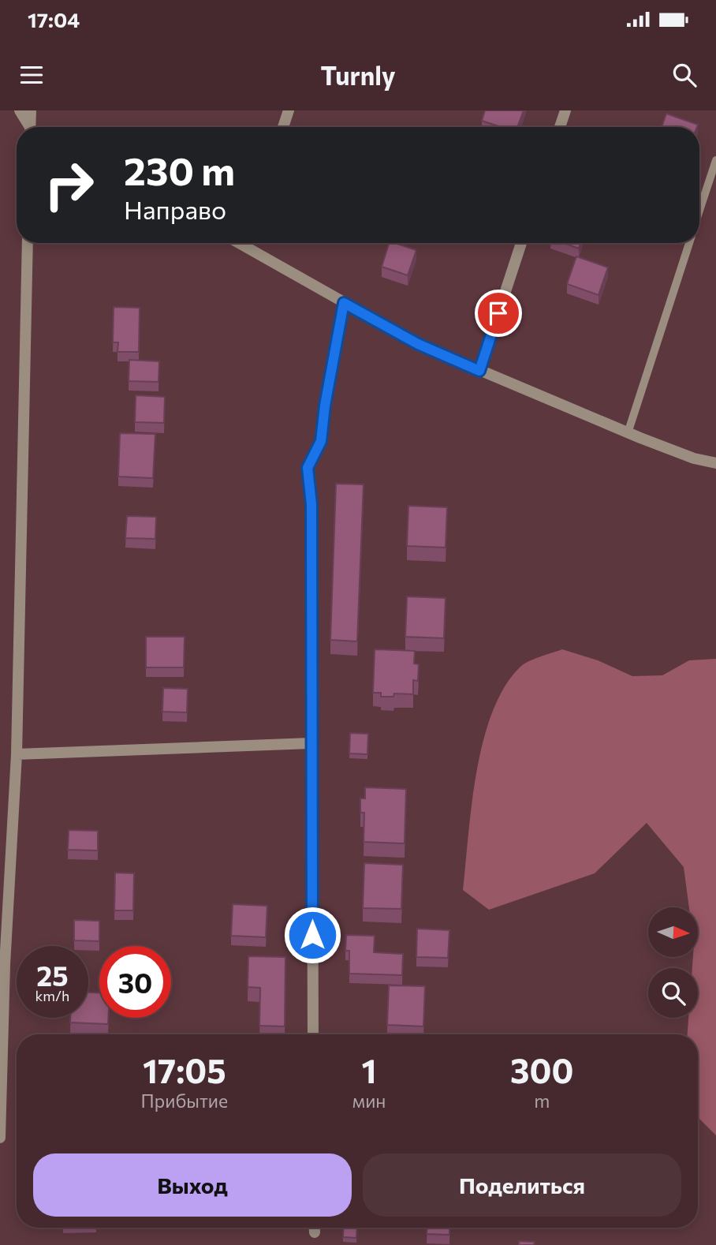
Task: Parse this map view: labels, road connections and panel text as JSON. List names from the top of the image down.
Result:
{
  "north": "right",
  "page": {
    "status": "17:04",
    "header": "Turnly",
    "turn": ["230 m", "Направо"],
    "speed": "25 km/h",
    "limit": "30",
    "eta": [
      "17:05",
      "Прибытие",
      "1",
      "мин",
      "300",
      "m"
    ],
    "buttons": ["Выход", "Поделиться"]
  }
}
